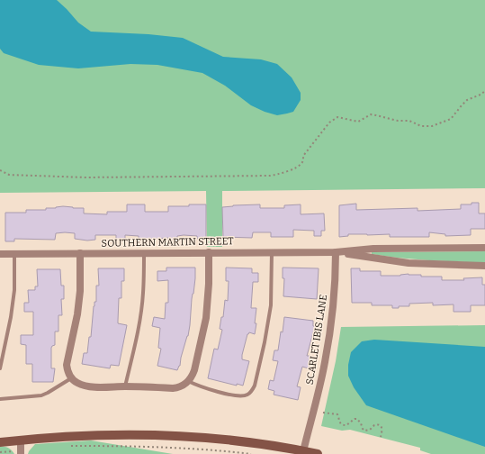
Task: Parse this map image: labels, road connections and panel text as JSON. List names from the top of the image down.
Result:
{
  "streets": {
    "street": ["SOUTHERN MARTIN STREET", "SCARLET IBIS LANE"]
  },
  "crossings": [
    ["SOUTHERN MARTIN STREET", "SCARLET IBIS LANE"]
  ]
}
